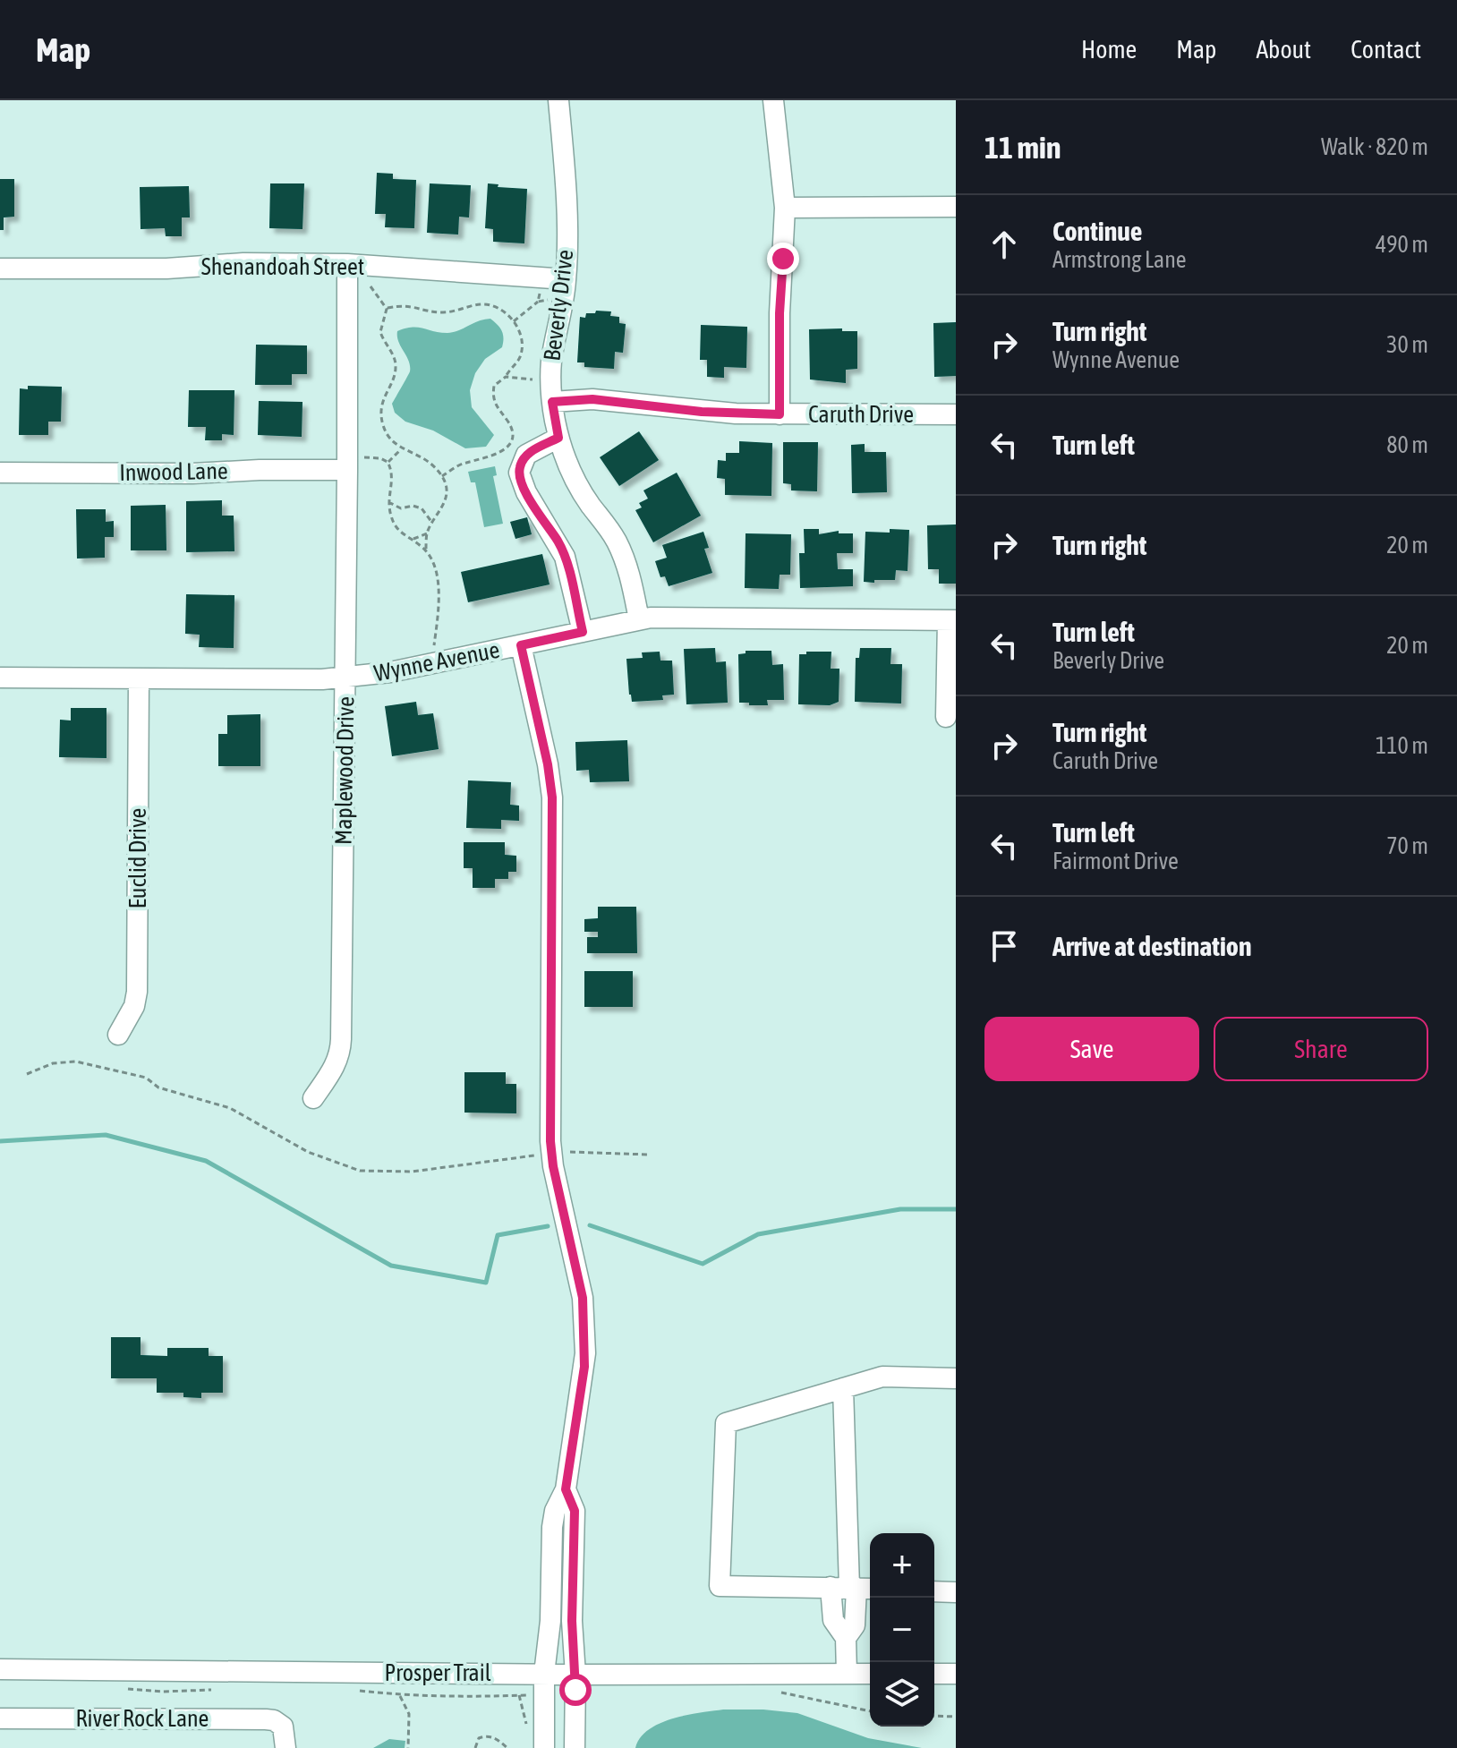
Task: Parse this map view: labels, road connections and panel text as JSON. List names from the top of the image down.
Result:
{
  "streets": {
    "street": [
      "Shenandoah Street",
      "Beverly Drive",
      "Caruth Drive",
      "Inwood Lane",
      "Wynne Avenue",
      "Maplewood Drive",
      "Euclid Drive",
      "Prosper Trail",
      "River Rock Lane"
    ]
  },
  "crossings": [
    ["Shenandoah Street", "Beverly Drive"],
    ["Shenandoah Street", "Maplewood Drive"],
    ["Beverly Drive", "Caruth Drive"],
    ["Beverly Drive", "Wynne Avenue"],
    ["Inwood Lane", "Maplewood Drive"],
    ["Wynne Avenue", "Maplewood Drive"],
    ["Wynne Avenue", "Euclid Drive"]
  ],
  "page": {
    "header": "Map",
    "nav": [
      "Home",
      "Map",
      "About",
      "Contact"
    ],
    "heading": ["11 min", "Walk · 820 m"],
    "list": [
      ["Continue", "Armstrong Lane", "490 m"],
      ["Turn right", "Wynne Avenue", "30 m"],
      ["Turn left", "80 m"],
      ["Turn right", "20 m"],
      ["Turn left", "Beverly Drive", "20 m"],
      ["Turn right", "Caruth Drive", "110 m"],
      ["Turn left", "Fairmont Drive", "70 m"],
      "Arrive at destination"
    ],
    "buttons": ["Save", "Share"],
    "map_buttons": ["+", "−"]
  }
}
